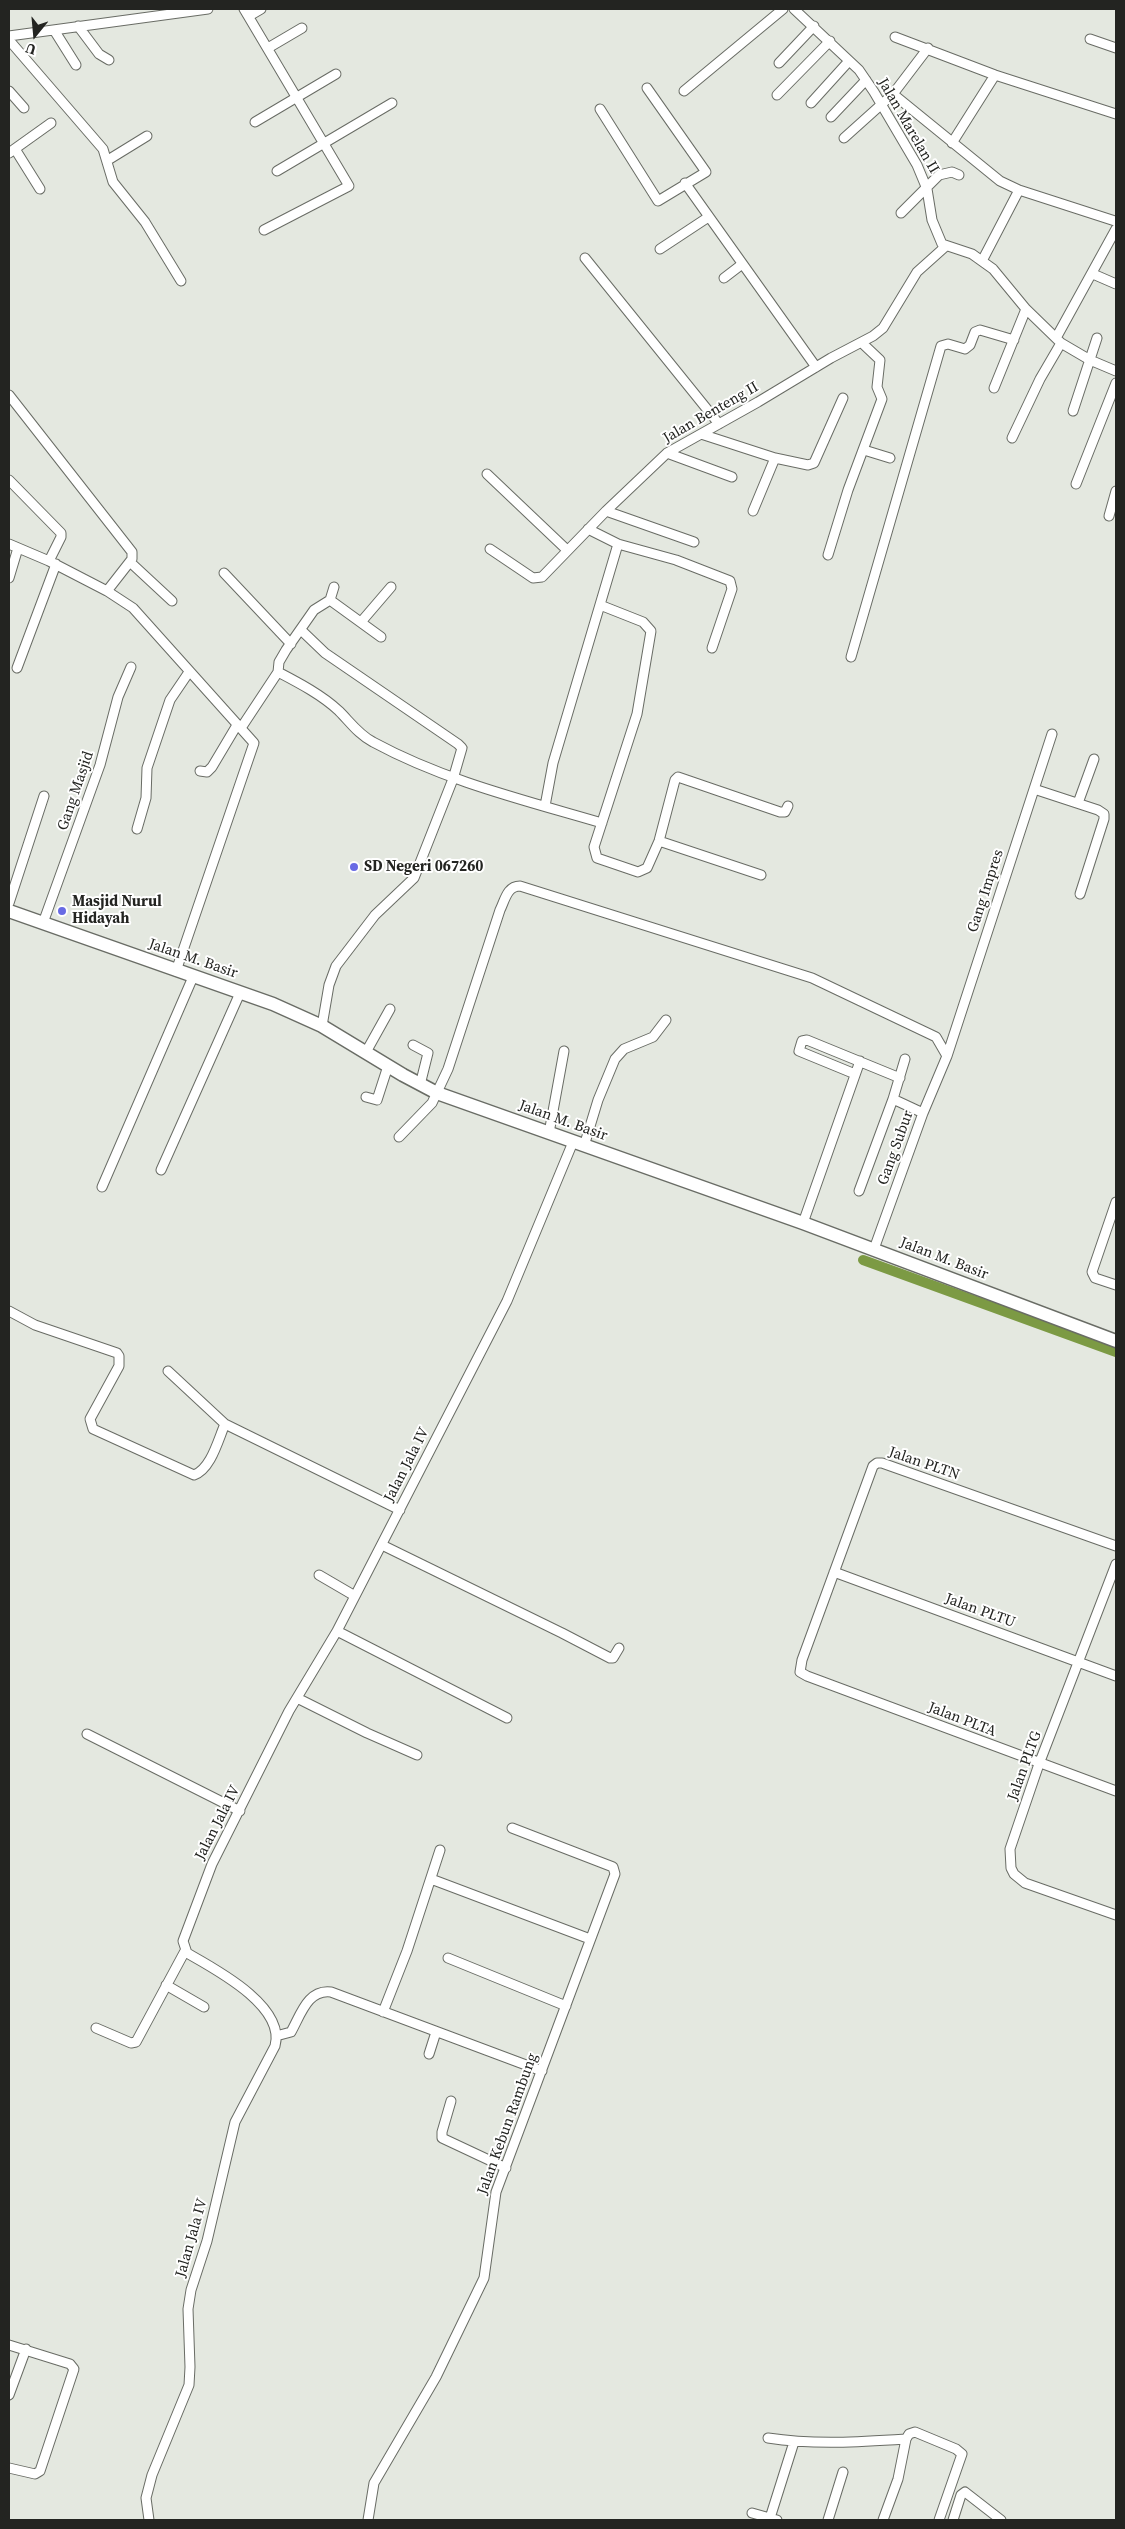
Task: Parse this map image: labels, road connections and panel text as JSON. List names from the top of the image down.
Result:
{
  "streets": {
    "main road": ["Jalan M. Basir"],
    "street": [
      "Jalan Marelan II",
      "Jalan Benteng II",
      "Gang Masjid",
      "Gang Impres",
      "Gang Subur",
      "Jalan PLTN",
      "Jalan Jala IV",
      "Jalan PLTU",
      "Jalan PLTA",
      "Jalan PLTG",
      "Jalan Kebun Rambung"
    ]
  },
  "crossings": [
    ["Jalan Marelan II", "Jalan Benteng II"],
    ["Gang Masjid", "Jalan M. Basir"],
    ["Gang Impres", "Gang Subur"],
    ["Jalan M. Basir", "Gang Subur"],
    ["Jalan M. Basir", "Jalan Jala IV"],
    ["Jalan PLTN", "Jalan PLTU"],
    ["Jalan PLTN", "Jalan PLTA"],
    ["Jalan PLTU", "Jalan PLTG"],
    ["Jalan PLTA", "Jalan PLTG"]
  ],
  "places": ["SD Negeri 067260", "Masjid Nurul Hidayah"],
  "north": "bottom"
}
